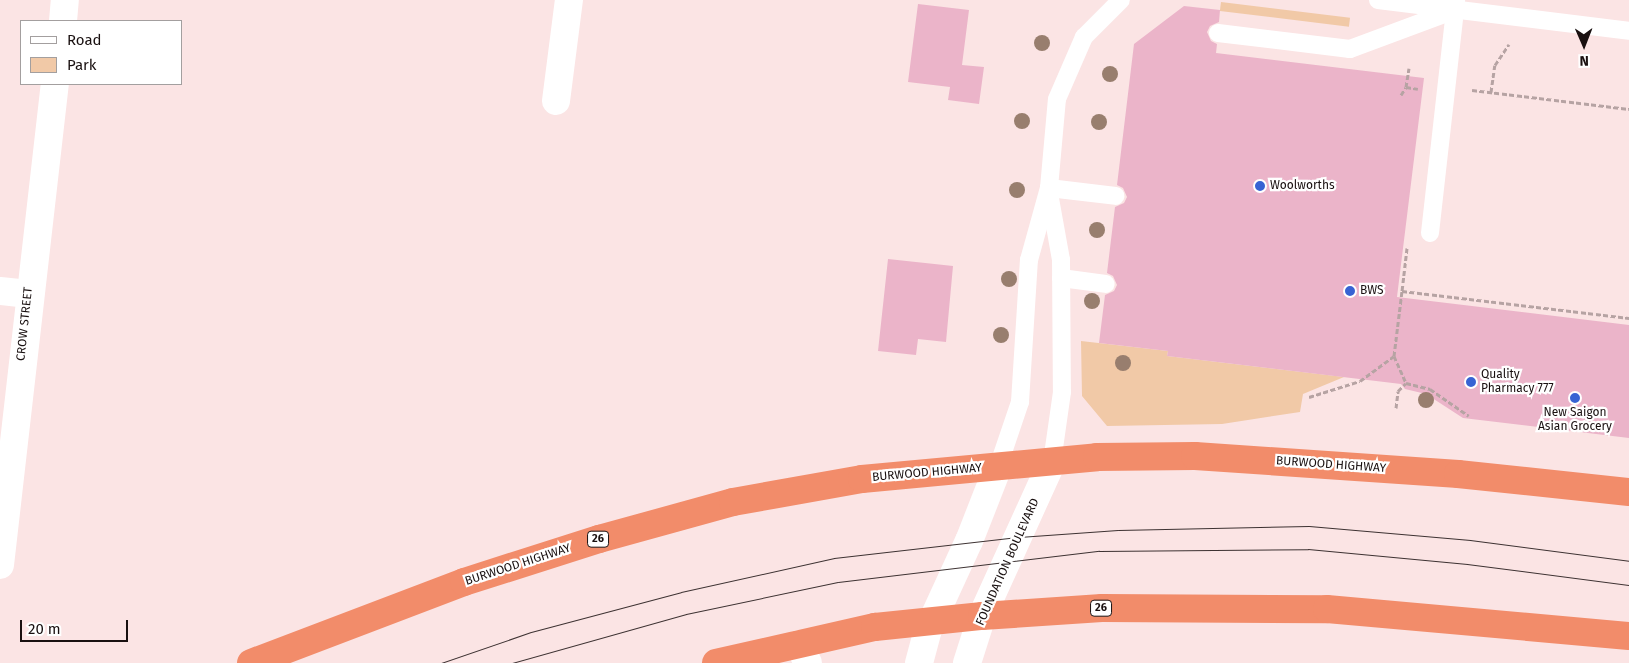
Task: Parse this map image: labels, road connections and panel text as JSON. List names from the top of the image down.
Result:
{
  "streets": {
    "highway": ["BURWOOD HIGHWAY", "26"],
    "street": ["CROW STREET", "FOUNDATION BOULEVARD"]
  },
  "crossings": [
    ["BURWOOD HIGHWAY", "FOUNDATION BOULEVARD"],
    ["26", "FOUNDATION BOULEVARD"]
  ],
  "places": [
    "Woolworths",
    "BWS",
    "Quality Pharmacy 777",
    "New Saigon Asian Grocery"
  ],
  "legend": ["Road", "Park"],
  "scale_bar": "20 m",
  "north": "bottom"
}
